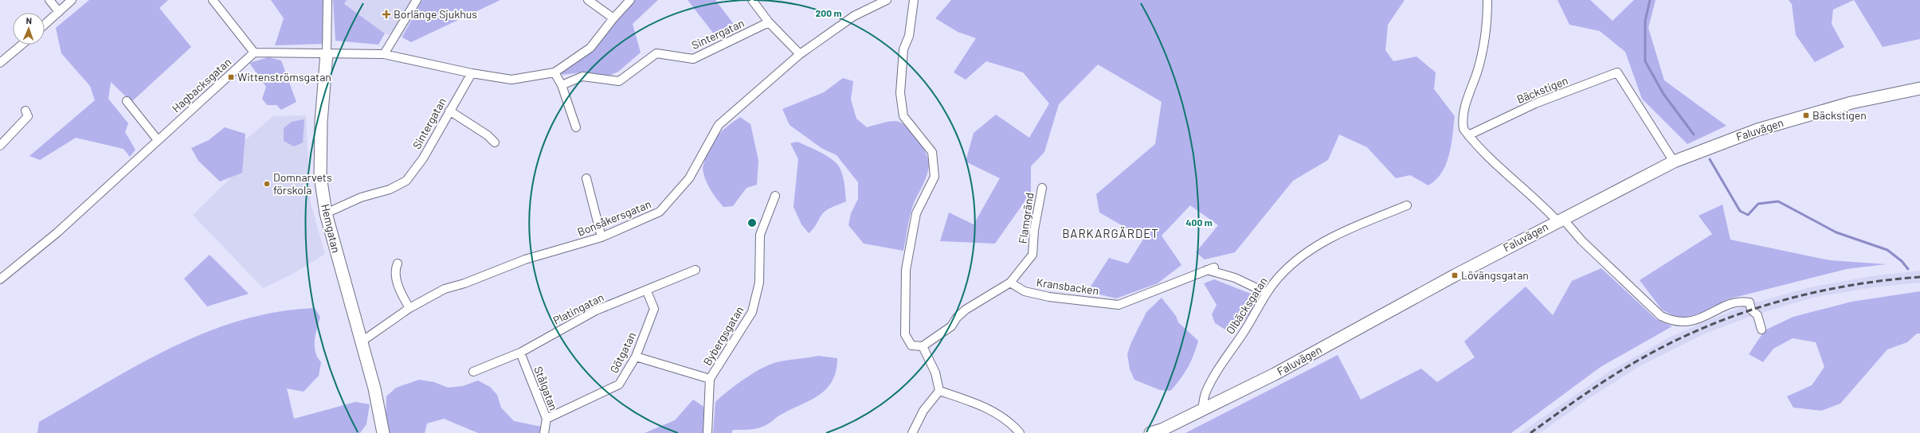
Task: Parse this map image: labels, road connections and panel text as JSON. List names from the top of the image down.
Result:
{
  "streets": {
    "street": [
      "Sintergatan",
      "Hagbacksgatan",
      "Bäckstigen",
      "Faluvägen",
      "Bonsåkersgatan",
      "Flamgränd",
      "Hemgatan",
      "Kransbacken",
      "Olbäcksgatan",
      "Platingatan",
      "Bybergsgatan",
      "Götgatan",
      "Stålgatan"
    ]
  },
  "crossings": [
    ["Sintergatan", "Hemgatan"],
    ["Bäckstigen", "Faluvägen"],
    ["Faluvägen", "Olbäcksgatan"],
    ["Bonsåkersgatan", "Hemgatan"],
    ["Flamgränd", "Kransbacken"],
    ["Kransbacken", "Olbäcksgatan"],
    ["Platingatan", "Götgatan"],
    ["Platingatan", "Stålgatan"],
    ["Götgatan", "Stålgatan"]
  ],
  "districts": ["BARKARGÄRDET"],
  "places": {
    "health": ["Borlänge Sjukhus"],
    "transit": ["Wittenströmsgatan", "Bäckstigen", "Lövängsgatan"],
    "other": ["Domnarvets förskola"]
  },
  "north": "top",
  "rings": ["200 m", "400 m"]
}
